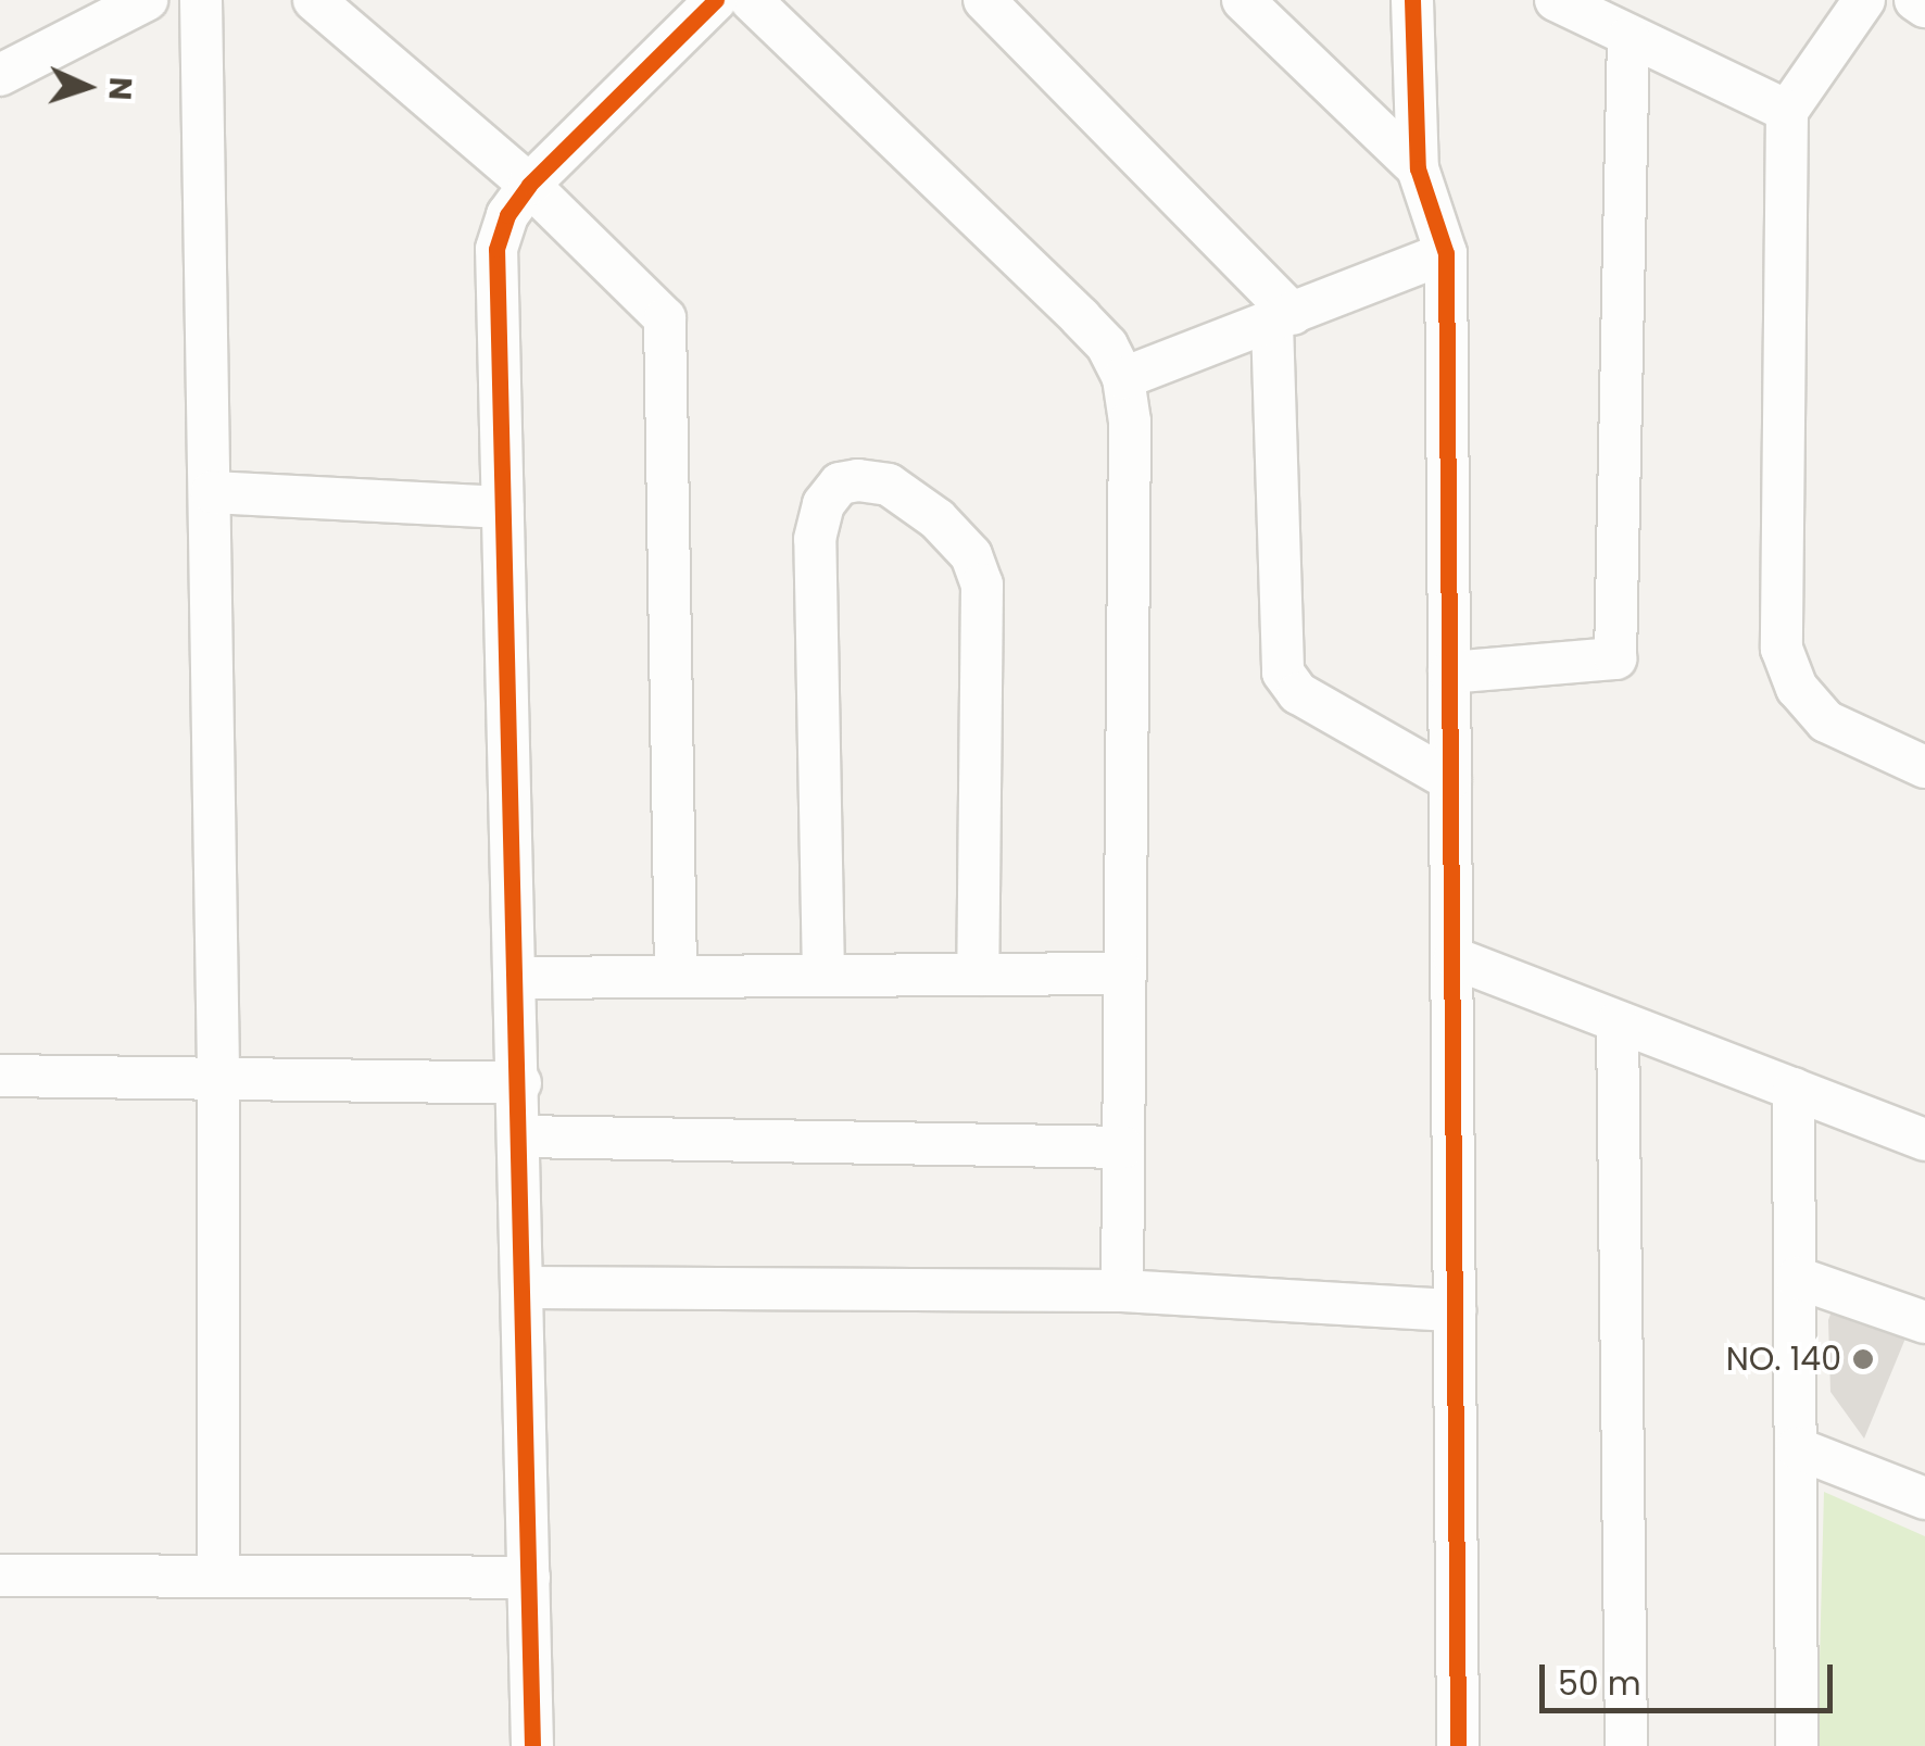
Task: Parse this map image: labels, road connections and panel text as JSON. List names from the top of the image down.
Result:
{
  "places": ["NO. 140"],
  "scale_bar": "50 m",
  "north": "right"
}
